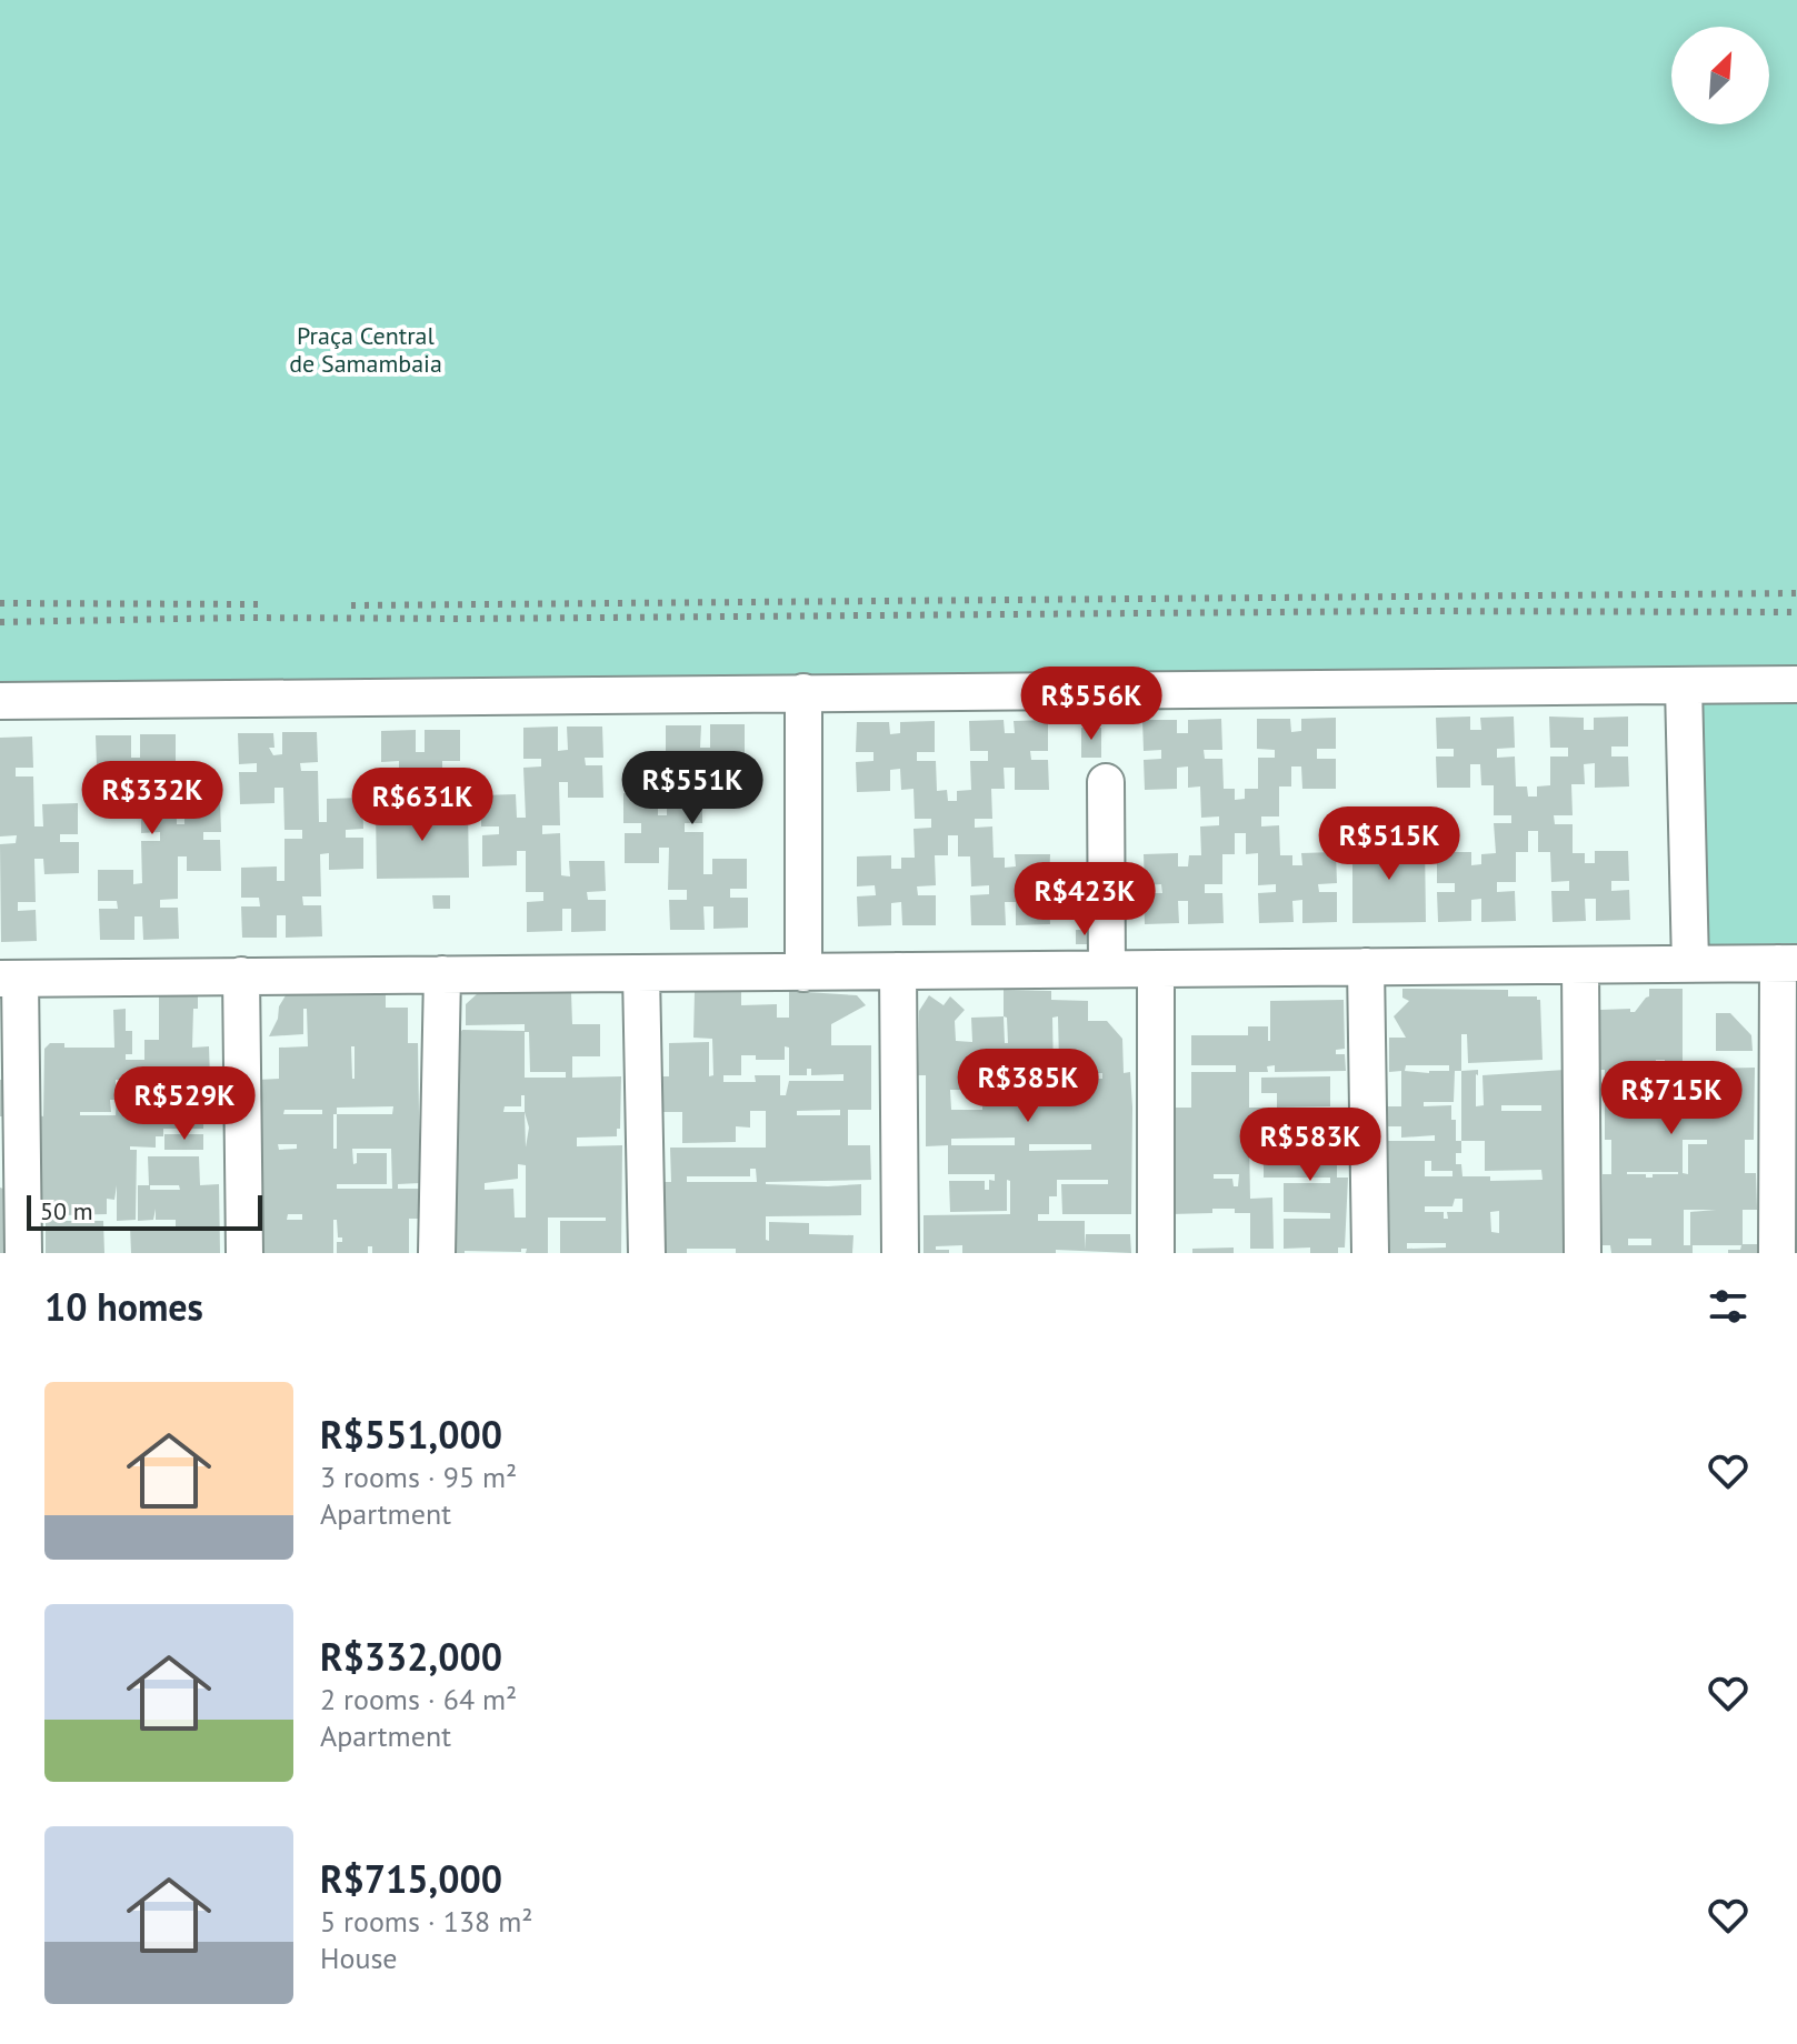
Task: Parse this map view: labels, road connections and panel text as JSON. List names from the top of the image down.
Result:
{
  "parks": ["Praça Central de Samambaia"],
  "scale_bar": "50 m",
  "north": "top right",
  "page": {
    "price": [
      "R$556K",
      "R$551K",
      "R$332K",
      "R$631K",
      "R$515K",
      "R$423K",
      "R$385K",
      "R$715K",
      "R$529K",
      "R$583K"
    ],
    "scale": "50 m",
    "heading": "10 homes",
    "list": [
      {
        "name": "R$551,000",
        "note": "3 rooms · 95 m² · Apartment"
      },
      {
        "name": "R$332,000",
        "note": "2 rooms · 64 m² · Apartment"
      },
      {
        "name": "R$715,000",
        "note": "5 rooms · 138 m² · House"
      }
    ]
  }
}
